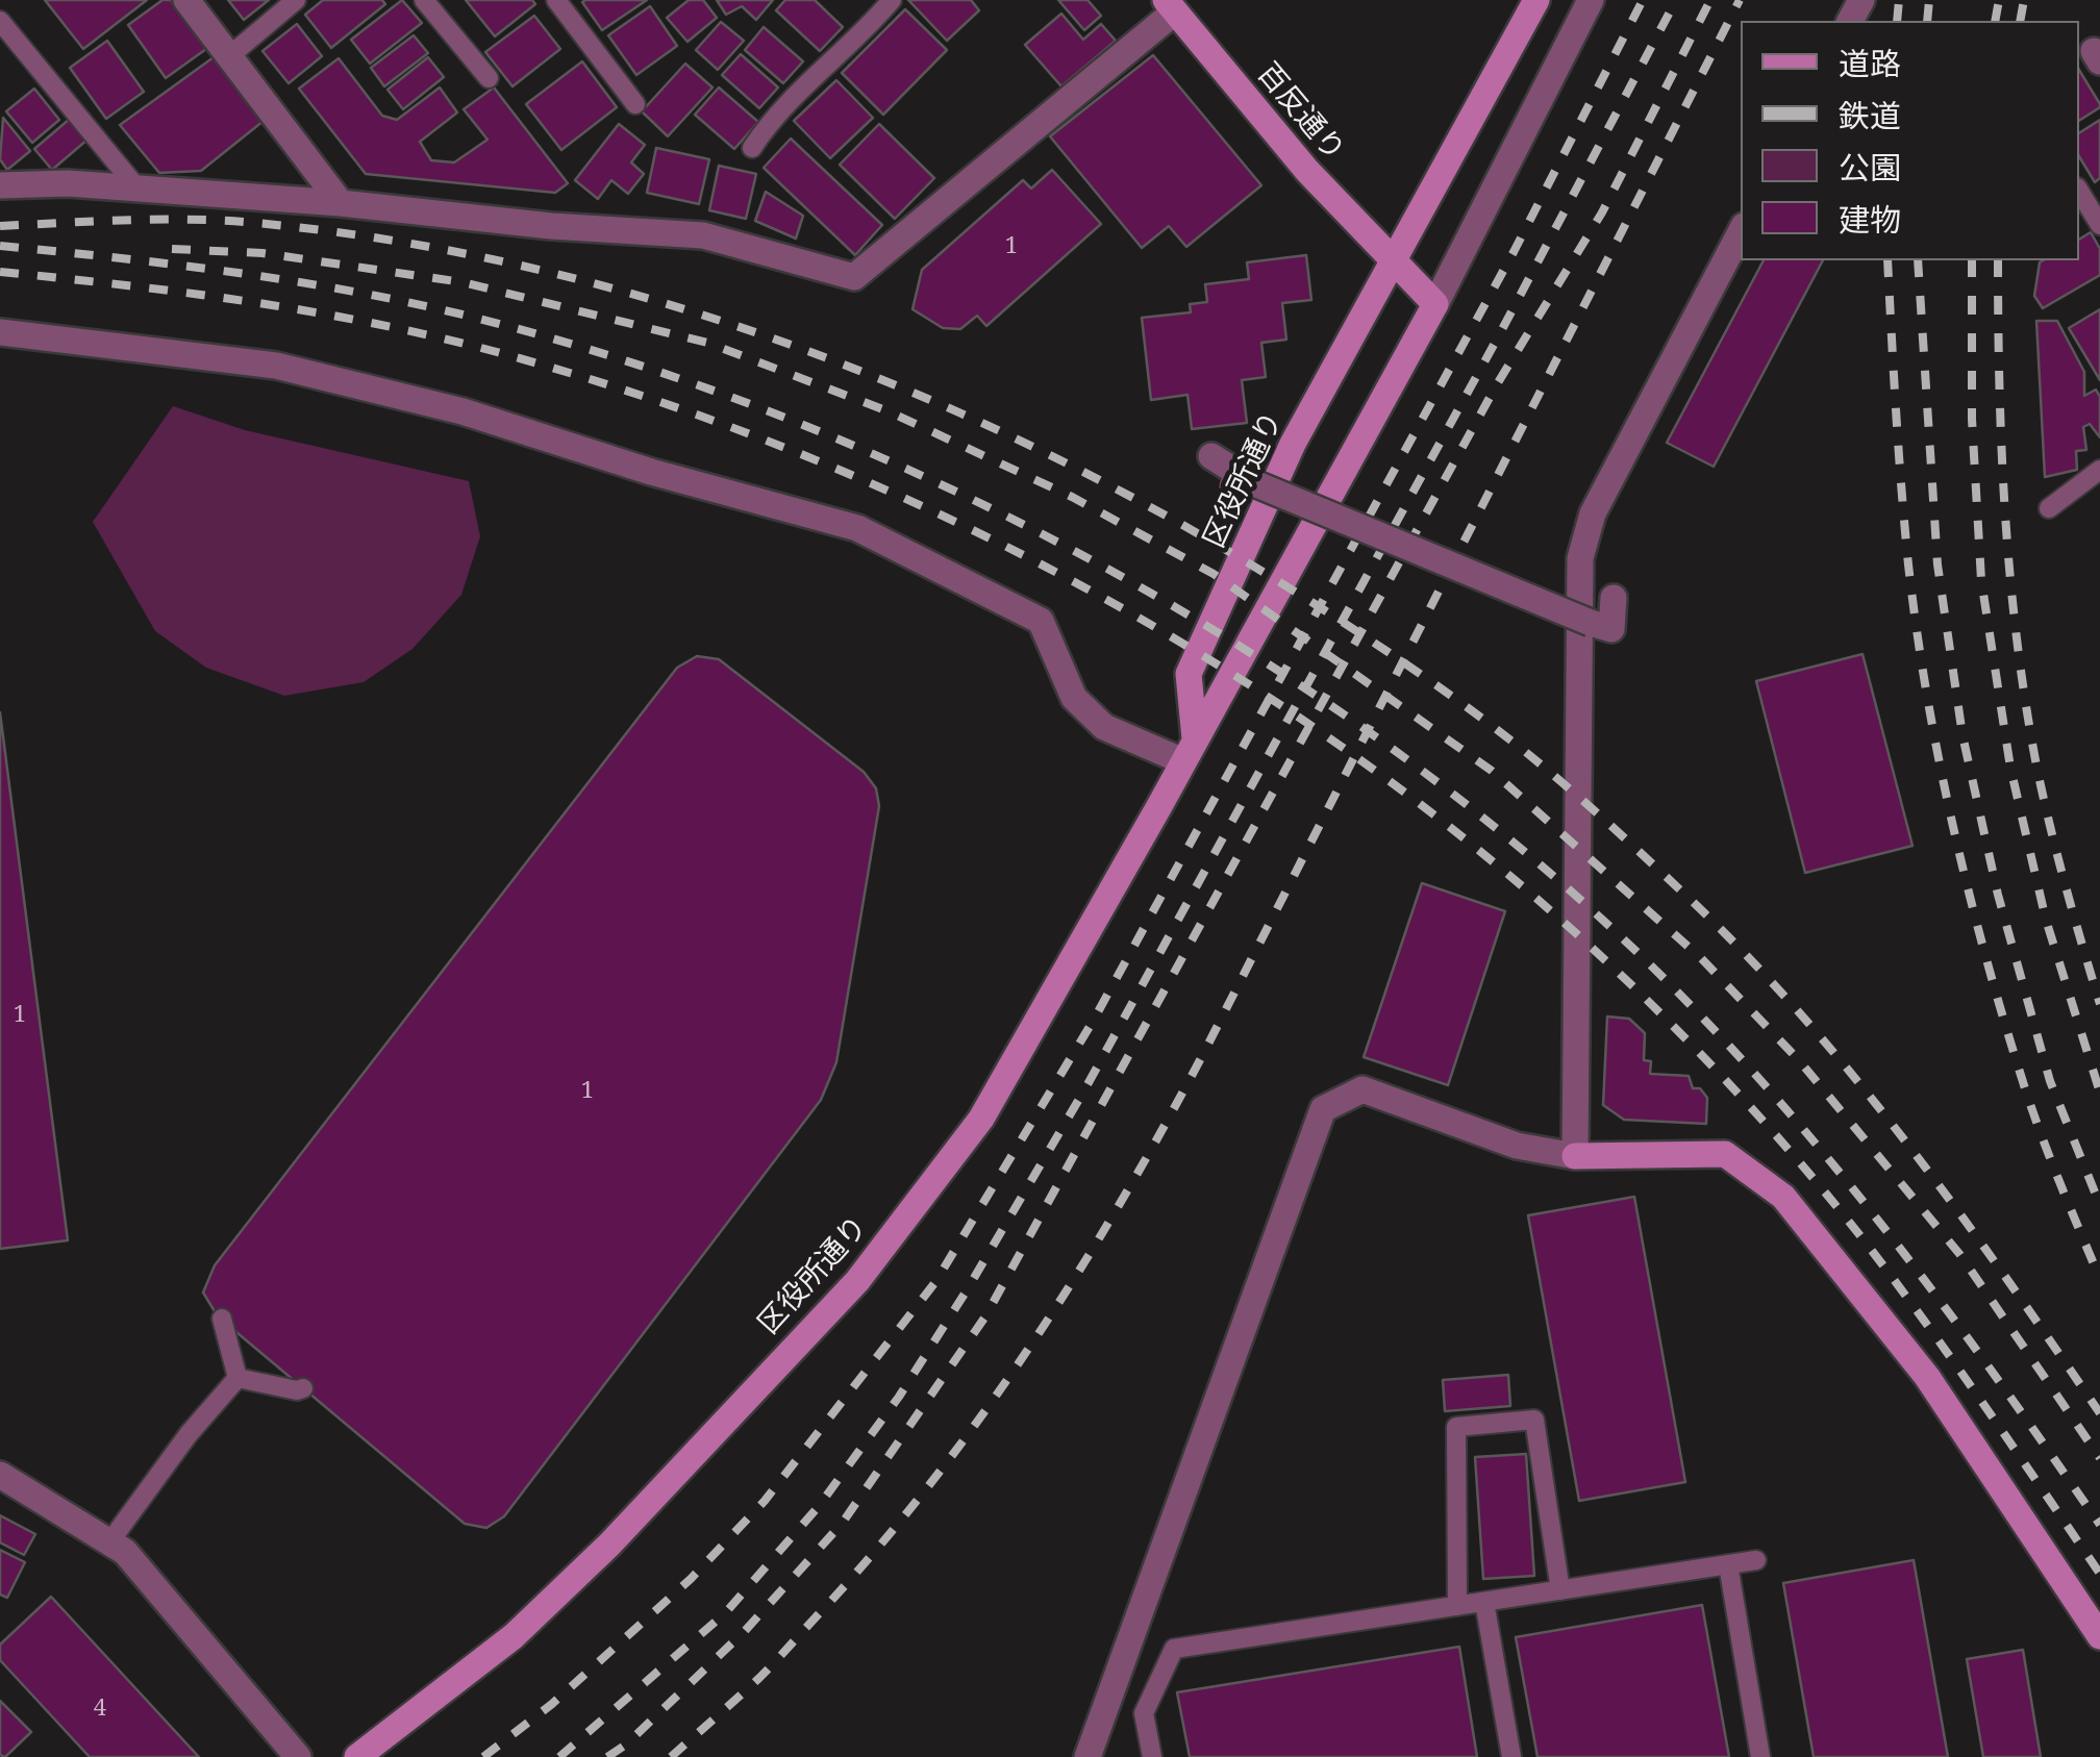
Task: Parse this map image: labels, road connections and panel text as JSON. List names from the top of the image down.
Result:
{
  "streets": {
    "street": ["百反通り", "区役所通り"]
  },
  "crossings": [
    ["百反通り", "区役所通り"]
  ],
  "house_numbers": [
    "1",
    "1",
    "1",
    "4"
  ],
  "legend": [
    "道路",
    "鉄道",
    "公園",
    "建物"
  ]
}
